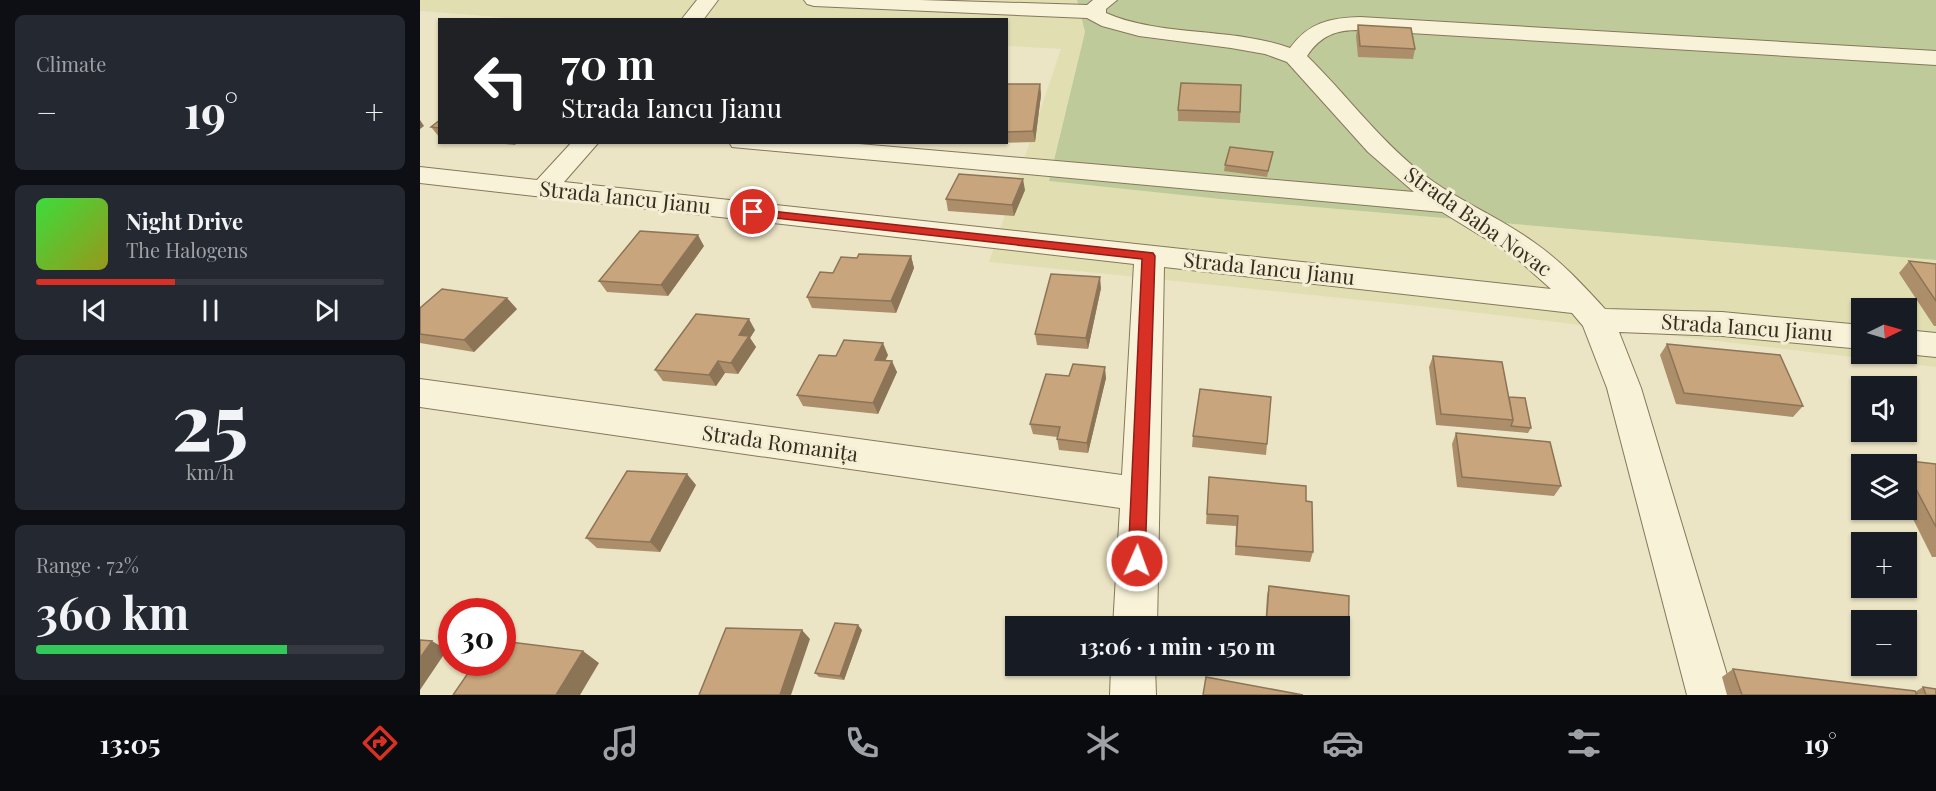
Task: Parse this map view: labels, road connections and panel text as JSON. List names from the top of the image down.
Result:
{
  "streets": {
    "street": ["Strada Iancu Jianu", "Strada Baba Novac", "Strada Romanița"]
  },
  "crossings": [
    ["Strada Iancu Jianu", "Strada Baba Novac"]
  ],
  "north": "right",
  "page": {
    "tile": [
      "Climate",
      ["25", "km/h"],
      ["Range · 72%", "360 km"]
    ],
    "turn": ["70 m", "Strada Iancu Jianu"],
    "heat": ["−", "19°", "+"],
    "song": ["Night Drive", "The Halogens"],
    "map_buttons": ["+", "−"],
    "limit": "30",
    "trip": "13:06 · 1 min · 150 m",
    "tabs": ["13:05", "19°"]
  }
}
